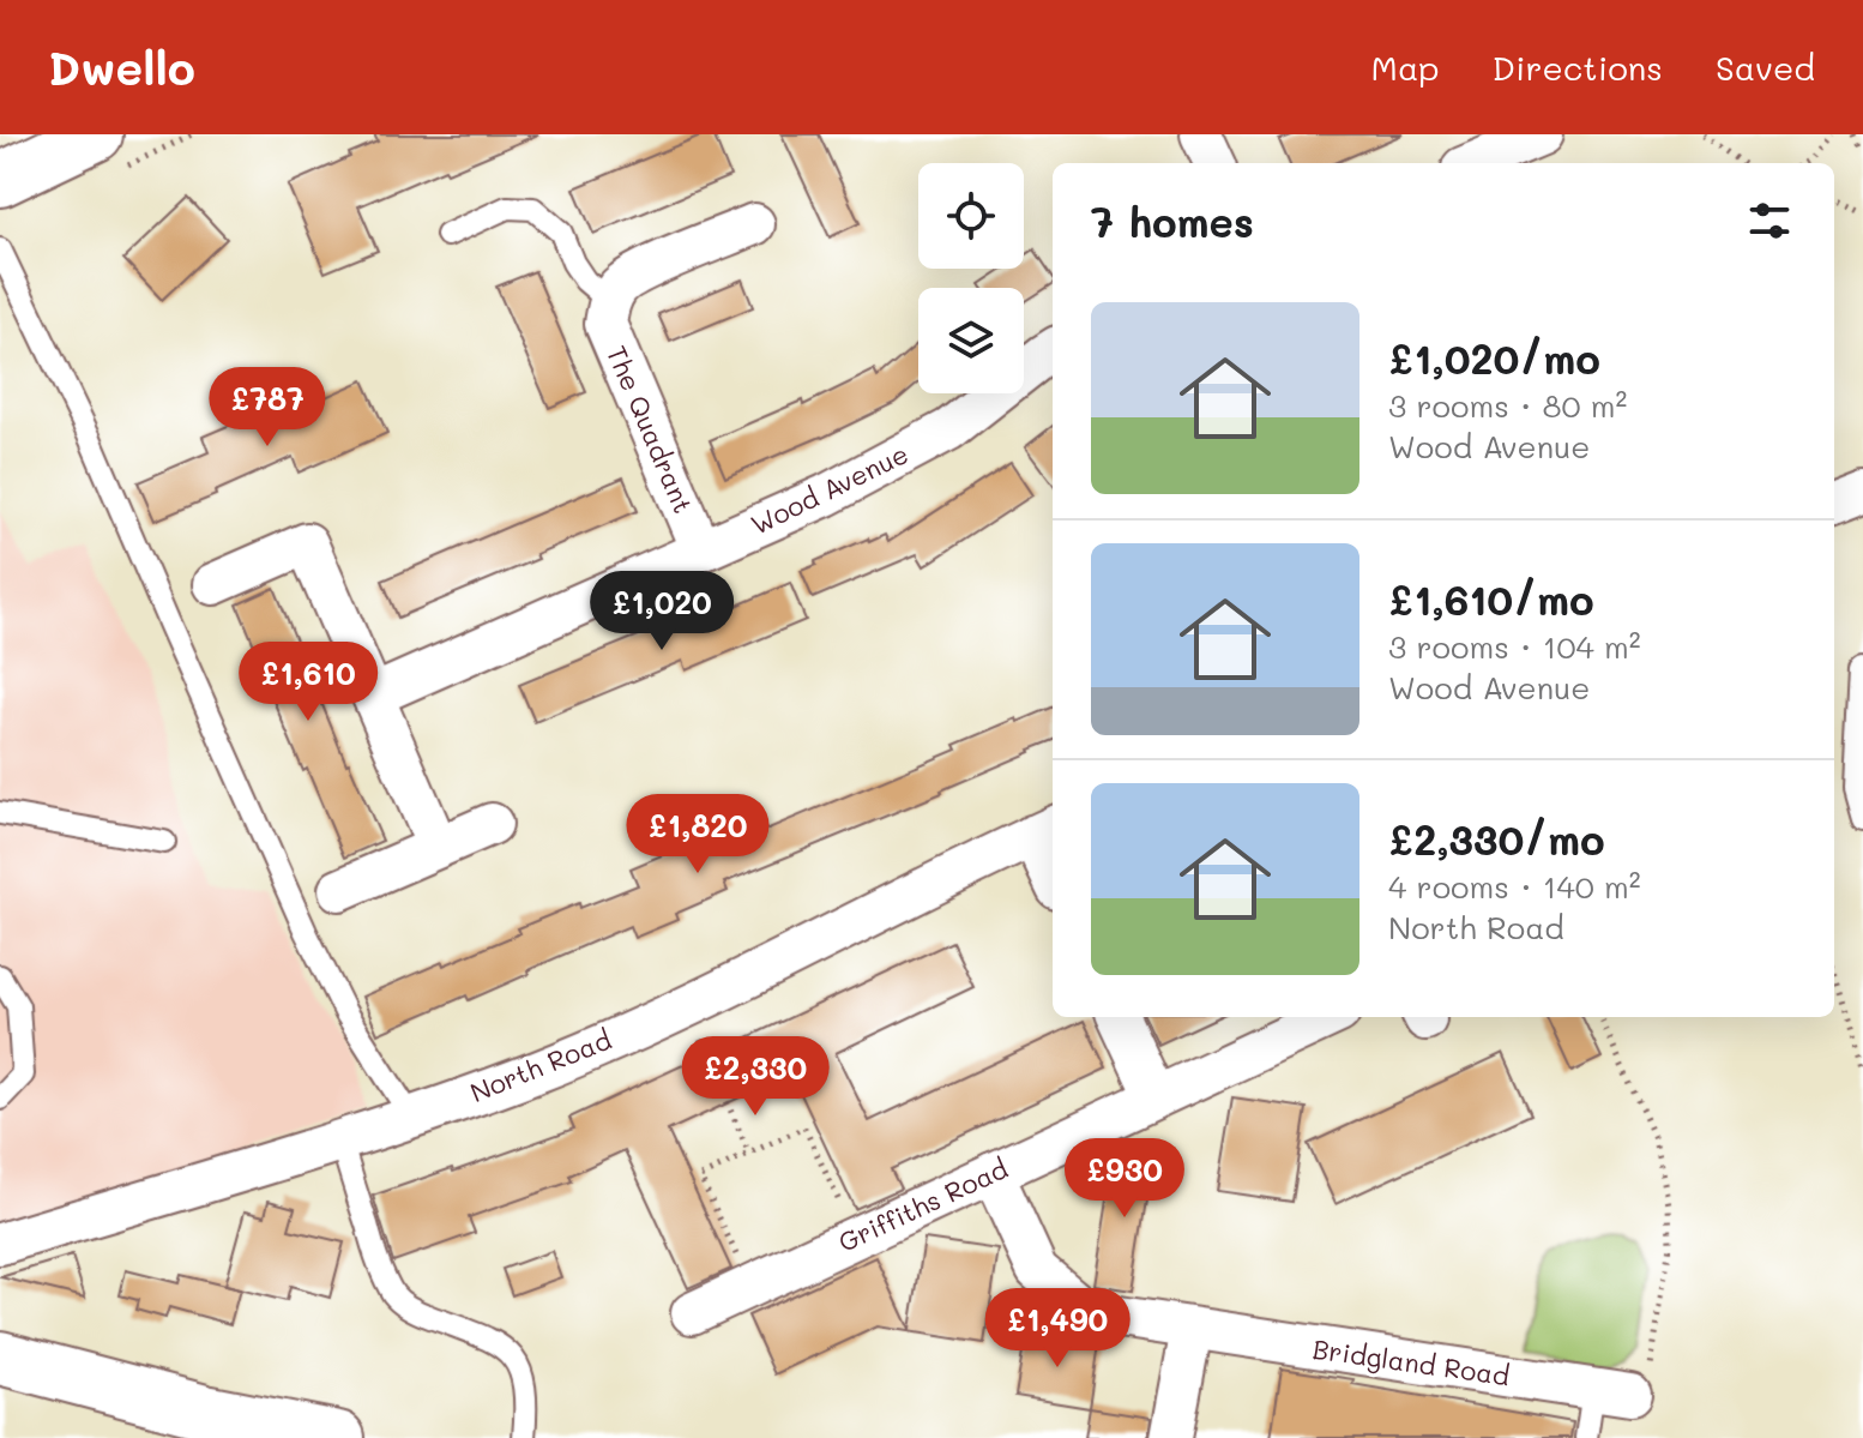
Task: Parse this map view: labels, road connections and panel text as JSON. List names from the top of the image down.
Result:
{
  "streets": {
    "street": [
      "The Quadrant",
      "Wood Avenue",
      "North Road",
      "Griffiths Road",
      "Bridgland Road"
    ]
  },
  "crossings": [
    ["The Quadrant", "Wood Avenue"],
    ["Griffiths Road", "Bridgland Road"]
  ],
  "page": {
    "header": "Dwello",
    "nav": ["Map", "Directions", "Saved"],
    "heading": "7 homes",
    "list": [
      {
        "name": "£1,020/mo",
        "note": "3 rooms · 80 m² · Wood Avenue"
      },
      {
        "name": "£1,610/mo",
        "note": "3 rooms · 104 m² · Wood Avenue"
      },
      {
        "name": "£2,330/mo",
        "note": "4 rooms · 140 m² · North Road"
      }
    ],
    "price": [
      "£787",
      "£1,020",
      "£1,610",
      "£1,820",
      "£2,330",
      "£930",
      "£1,490"
    ]
  }
}
